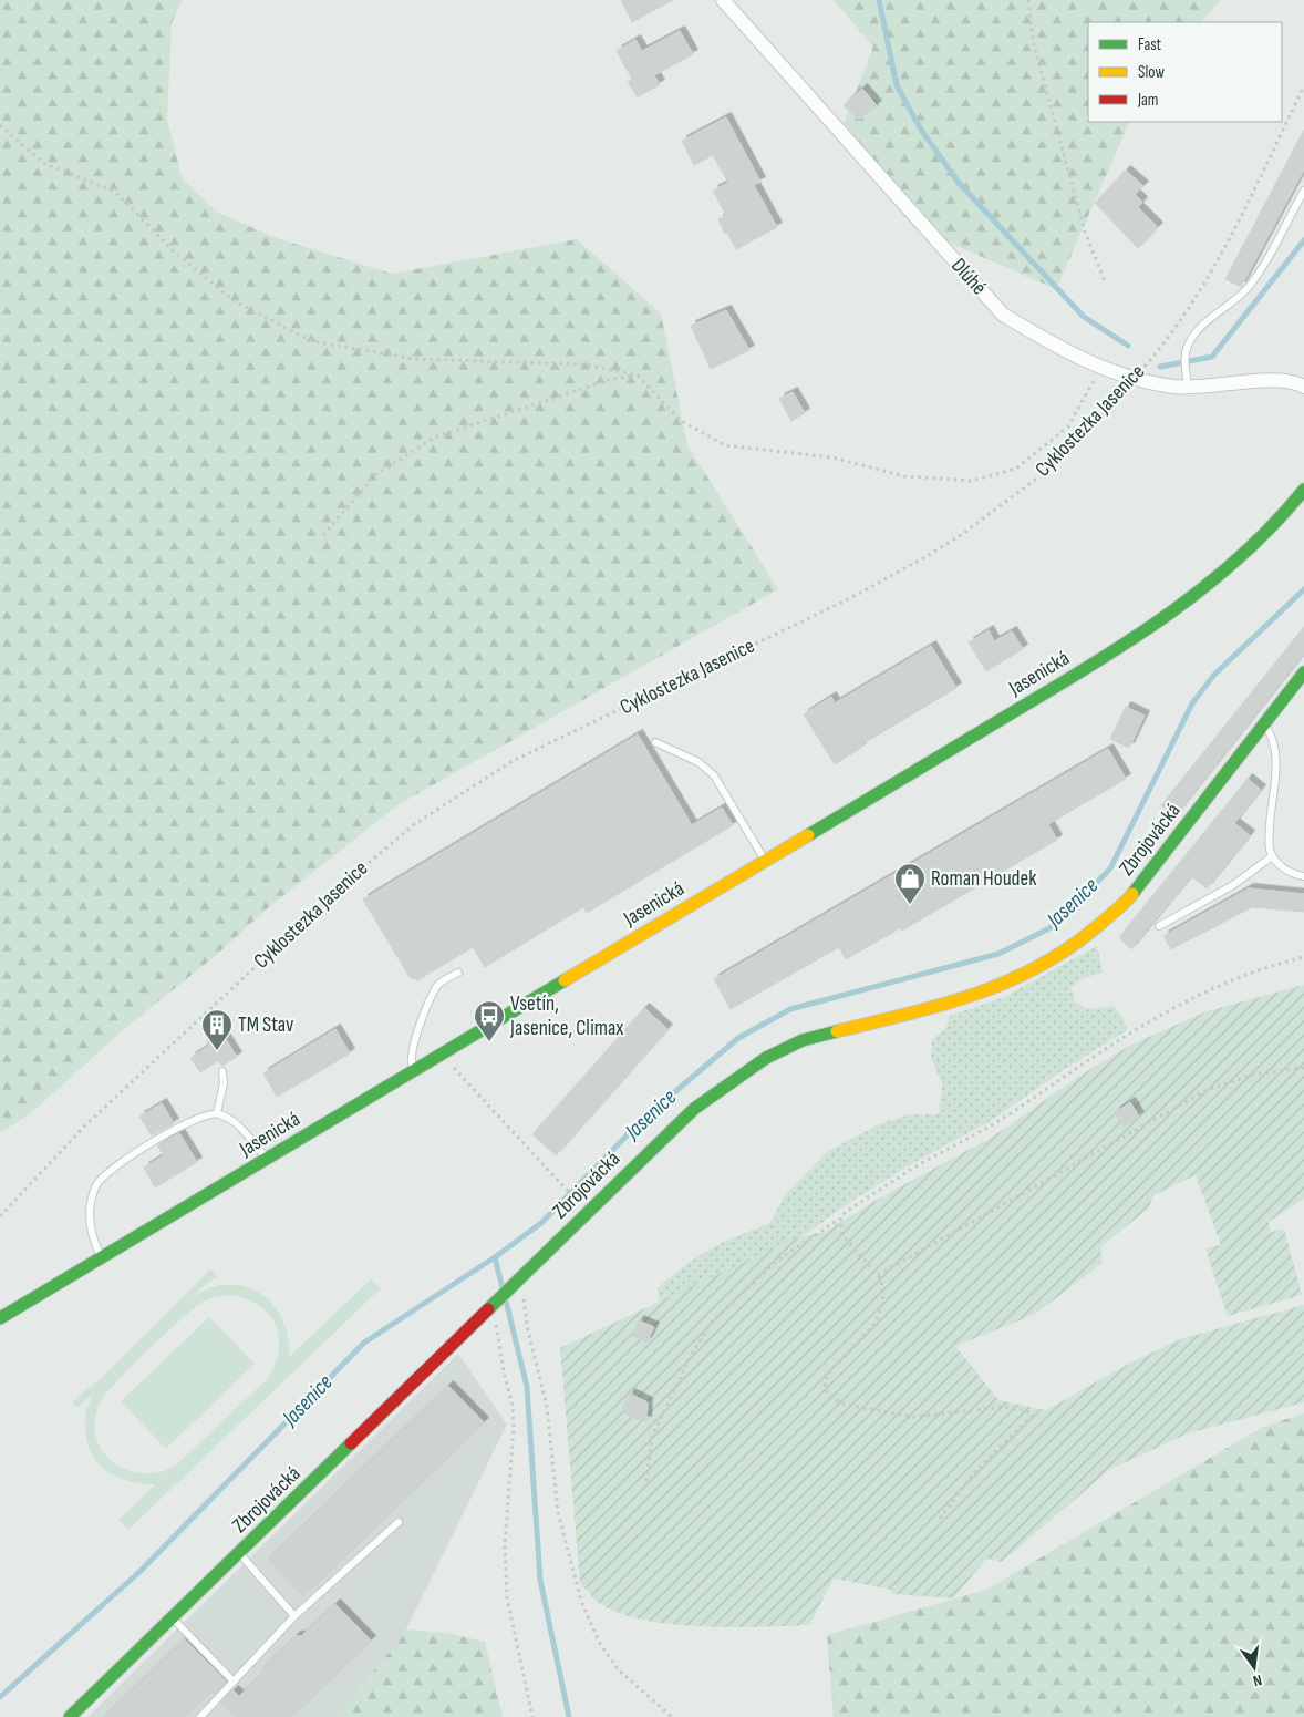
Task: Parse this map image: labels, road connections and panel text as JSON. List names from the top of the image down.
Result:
{
  "streets": {
    "street": ["Dlúhé", "Jasenická", "Zbrojovácká"],
    "path": ["Cyklostezka Jasenice"]
  },
  "crossings": [
    ["Dlúhé", "Cyklostezka Jasenice"]
  ],
  "water": ["Jasenice"],
  "places": {
    "shop": ["Roman Houdek"],
    "bus stop": ["Vsetín, Jasenice, Climax"],
    "building": ["TM Stav"]
  },
  "legend": ["Fast", "Slow", "Jam"],
  "north": "bottom"
}
